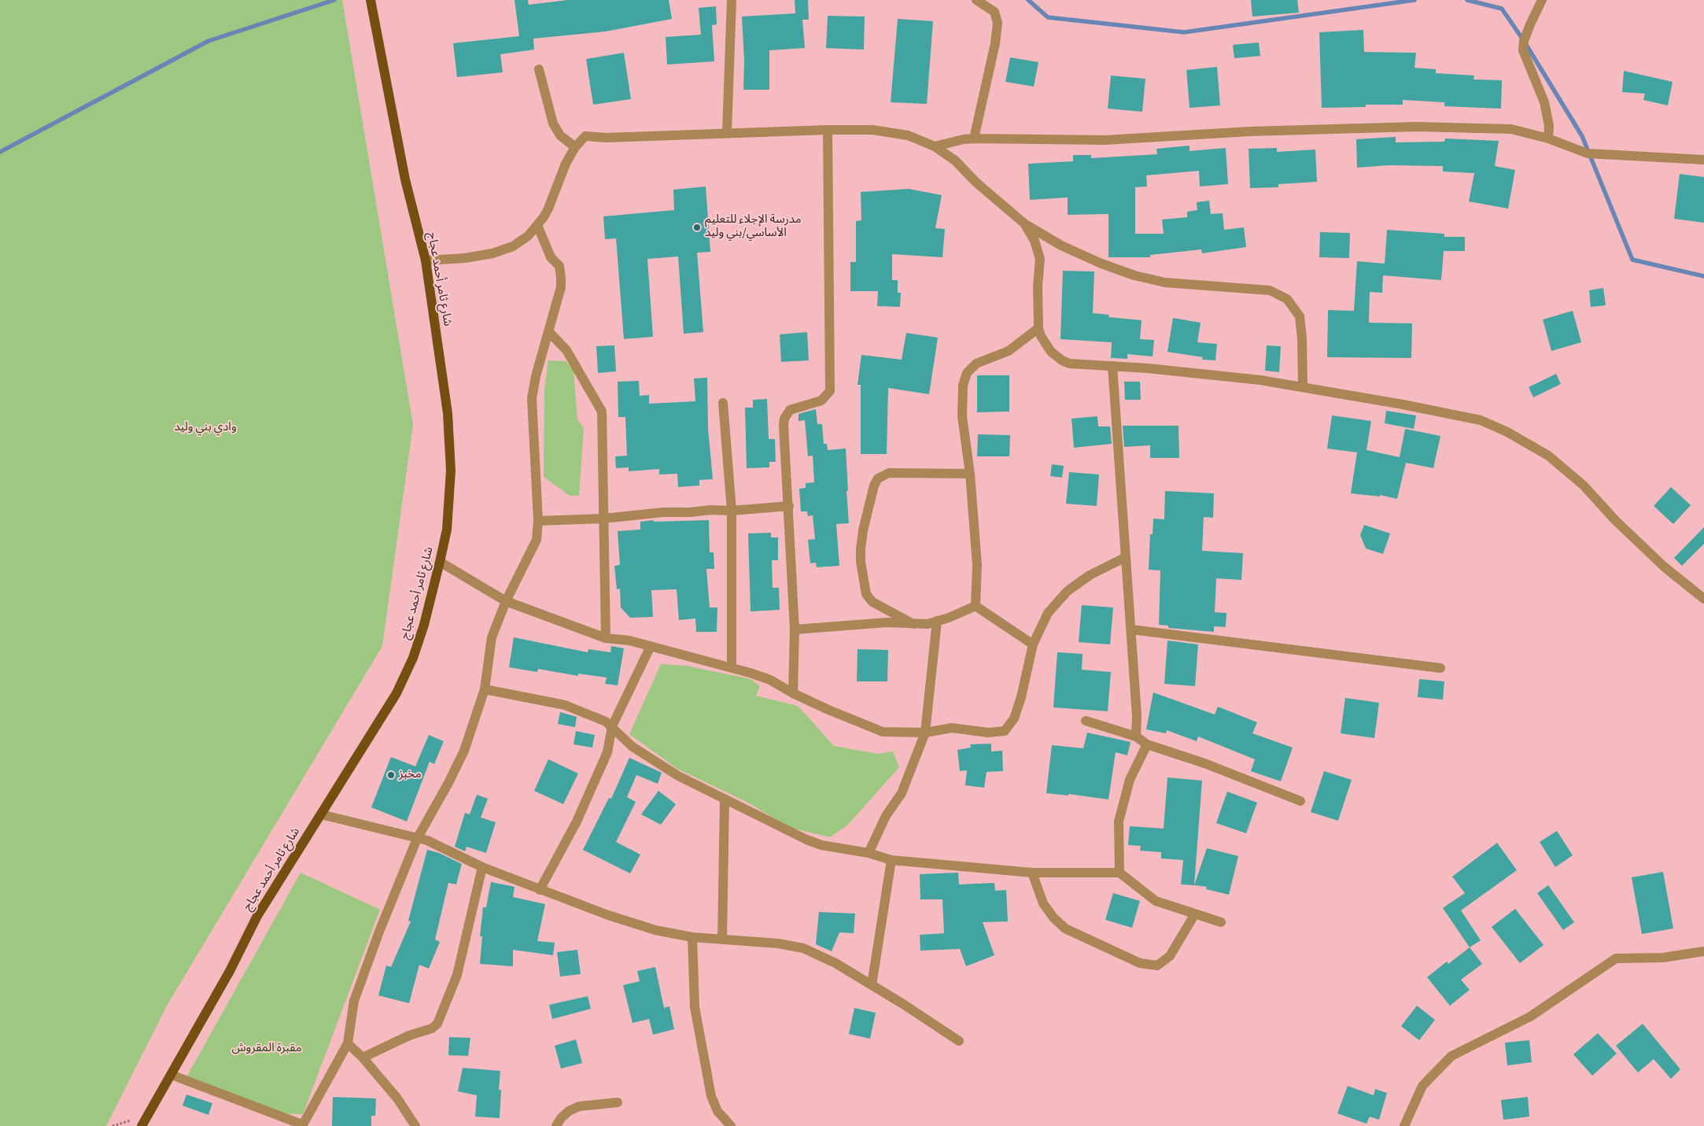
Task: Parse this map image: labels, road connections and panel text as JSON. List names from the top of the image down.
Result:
{
  "streets": {
    "main road": ["شارع ثامر أحمد عجاج"]
  },
  "parks": ["وادي بني وليد", "مقبرة المقروش"],
  "places": ["مدرسة الإجلاء للتعليم الأساسي/بني وليد", "مخبز"]
}
